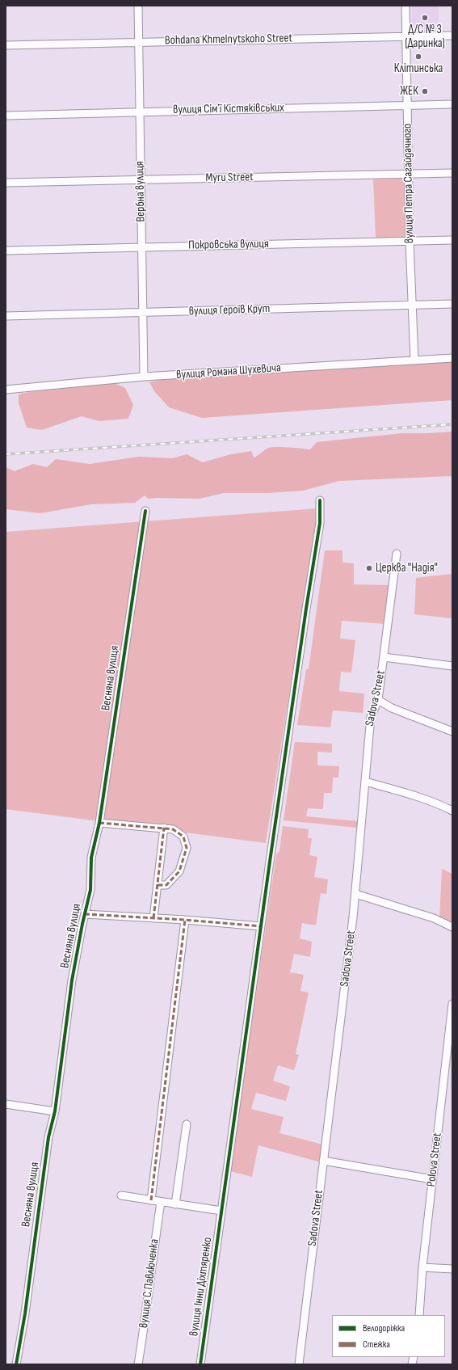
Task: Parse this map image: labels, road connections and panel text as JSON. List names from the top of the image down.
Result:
{
  "streets": {
    "street": [
      "Bohdana Khmelnytskoho Street",
      "вулиця Сімʼї Кістяківських",
      "Myru Street",
      "вулиця Петра Сагайдачного",
      "Вербна вулиця",
      "Покровська вулиця",
      "вулиця Героїв Крут",
      "вулиця Романа Шухевича",
      "Весняна вулиця",
      "Sadova Street",
      "Polova Street",
      "вулиця С.Павлюченка",
      "вулиця Інни Діхтяренко"
    ]
  },
  "crossings": [
    ["Bohdana Khmelnytskoho Street", "вулиця Петра Сагайдачного"],
    ["Bohdana Khmelnytskoho Street", "Вербна вулиця"],
    ["вулиця Сімʼї Кістяківських", "вулиця Петра Сагайдачного"],
    ["вулиця Сімʼї Кістяківських", "Вербна вулиця"],
    ["Myru Street", "вулиця Петра Сагайдачного"],
    ["Myru Street", "Вербна вулиця"],
    ["вулиця Петра Сагайдачного", "Покровська вулиця"],
    ["вулиця Петра Сагайдачного", "вулиця Героїв Крут"],
    ["вулиця Петра Сагайдачного", "вулиця Романа Шухевича"],
    ["Вербна вулиця", "Покровська вулиця"],
    ["Вербна вулиця", "вулиця Героїв Крут"],
    ["Вербна вулиця", "вулиця Романа Шухевича"]
  ],
  "places": [
    "Д/С № 3 (Даринка)",
    "Клітинська",
    "ЖЕК",
    "Церква \"Надія\""
  ],
  "legend": ["Велодоріжка", "Стежка"]
}
